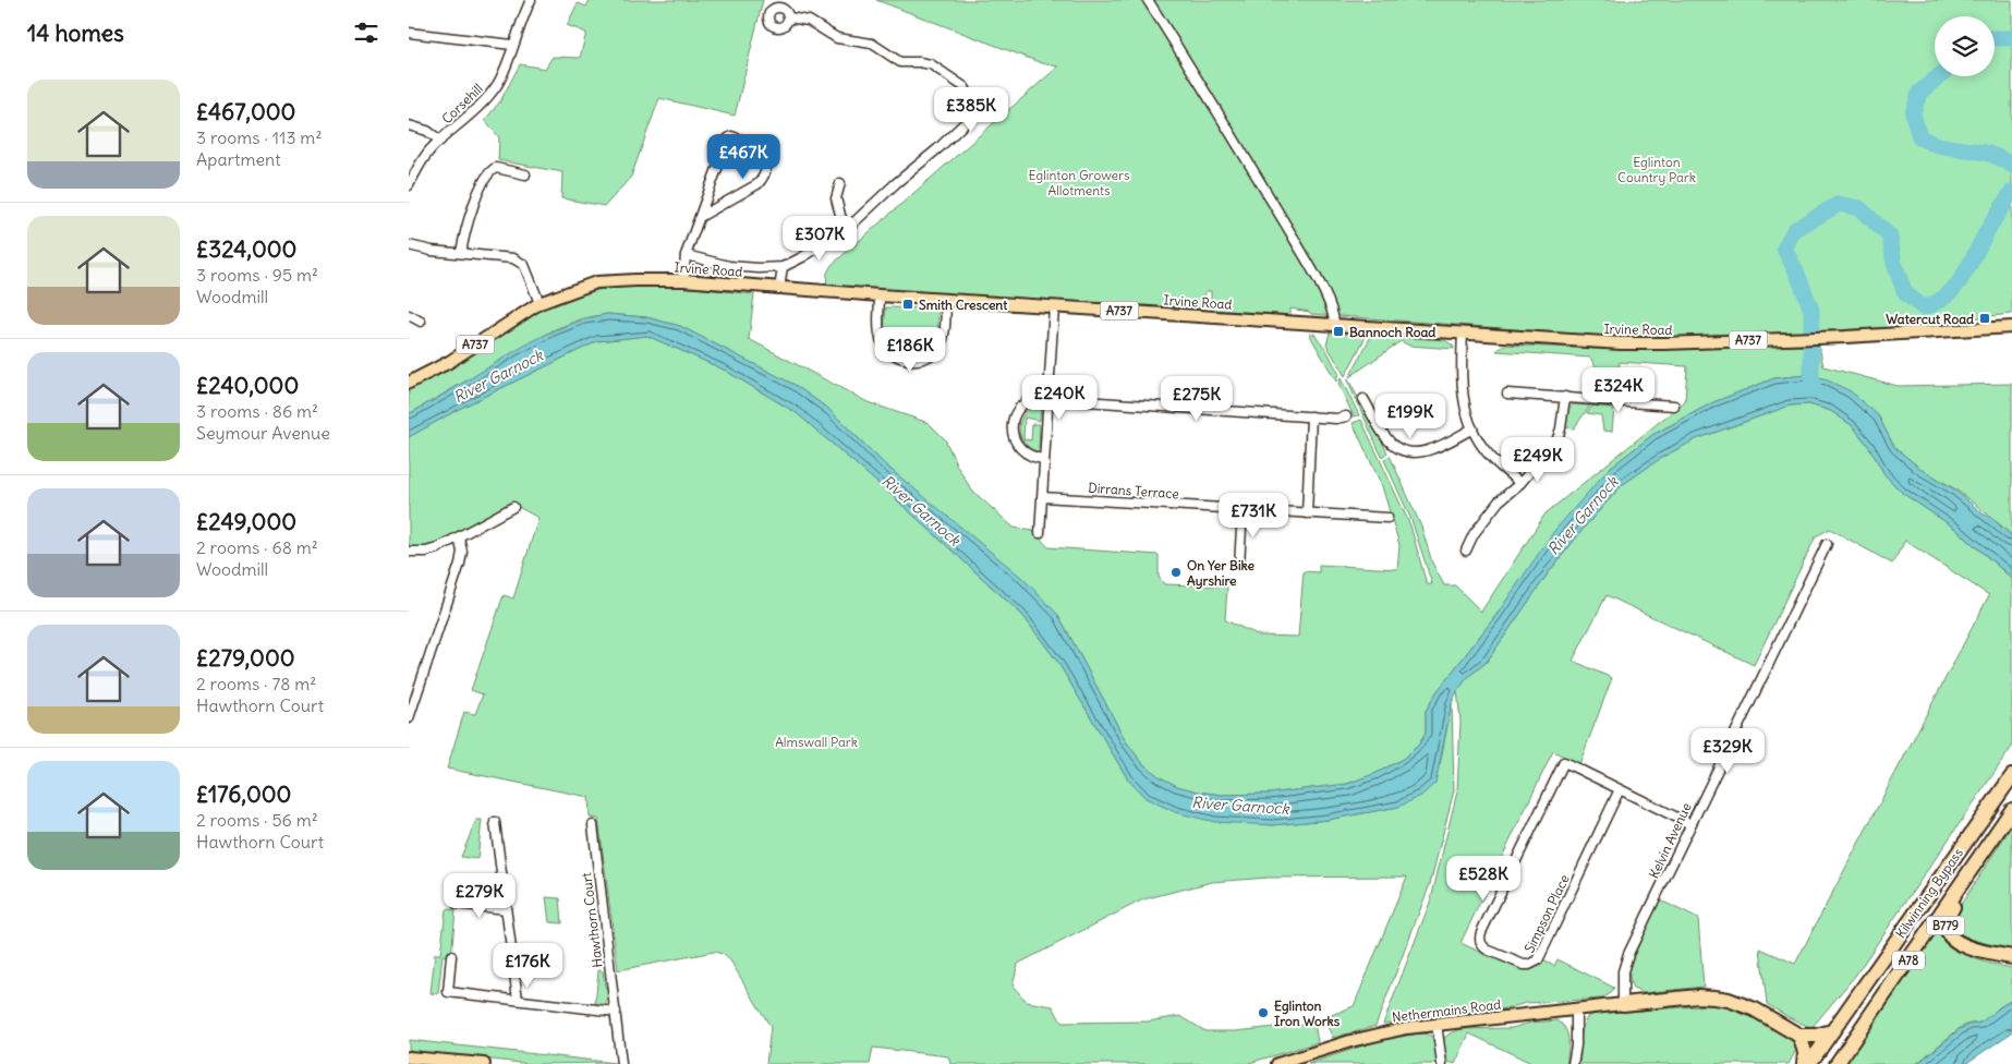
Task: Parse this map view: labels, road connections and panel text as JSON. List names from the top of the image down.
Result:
{
  "streets": {
    "highway": ["Kilwinning Bypass", "B779", "A78"],
    "main road": ["Irvine Road", "A737", "Nethermains Road"],
    "street": [
      "Corsehill",
      "Dirrans Terrace",
      "Kelvin Avenue",
      "Simpson Place",
      "Hawthorn Court"
    ]
  },
  "crossings": [
    ["Kelvin Avenue", "Simpson Place"],
    ["Kelvin Avenue", "Nethermains Road"],
    ["Kilwinning Bypass", "B779"]
  ],
  "water": ["River Garnock"],
  "parks": ["Eglinton Country Park", "Eglinton Growers Allotments", "Almswall Park"],
  "places": {
    "transit": ["Smith Crescent", "Watercut Road", "Bannoch Road"],
    "other": ["On Yer Bike Ayrshire", "Eglinton Iron Works"]
  },
  "page": {
    "heading": "14 homes",
    "list": [
      {
        "name": "£467,000",
        "note": "3 rooms · 113 m² · Apartment"
      },
      {
        "name": "£324,000",
        "note": "3 rooms · 95 m² · Woodmill"
      },
      {
        "name": "£240,000",
        "note": "3 rooms · 86 m² · Seymour Avenue"
      },
      {
        "name": "£249,000",
        "note": "2 rooms · 68 m² · Woodmill"
      },
      {
        "name": "£279,000",
        "note": "2 rooms · 78 m² · Hawthorn Court"
      },
      {
        "name": "£176,000",
        "note": "2 rooms · 56 m² · Hawthorn Court"
      }
    ],
    "price": [
      "£385K",
      "£467K",
      "£307K",
      "£186K",
      "£324K",
      "£240K",
      "£275K",
      "£199K",
      "£249K",
      "£731K",
      "£329K",
      "£528K",
      "£279K",
      "£176K"
    ]
  }
}
